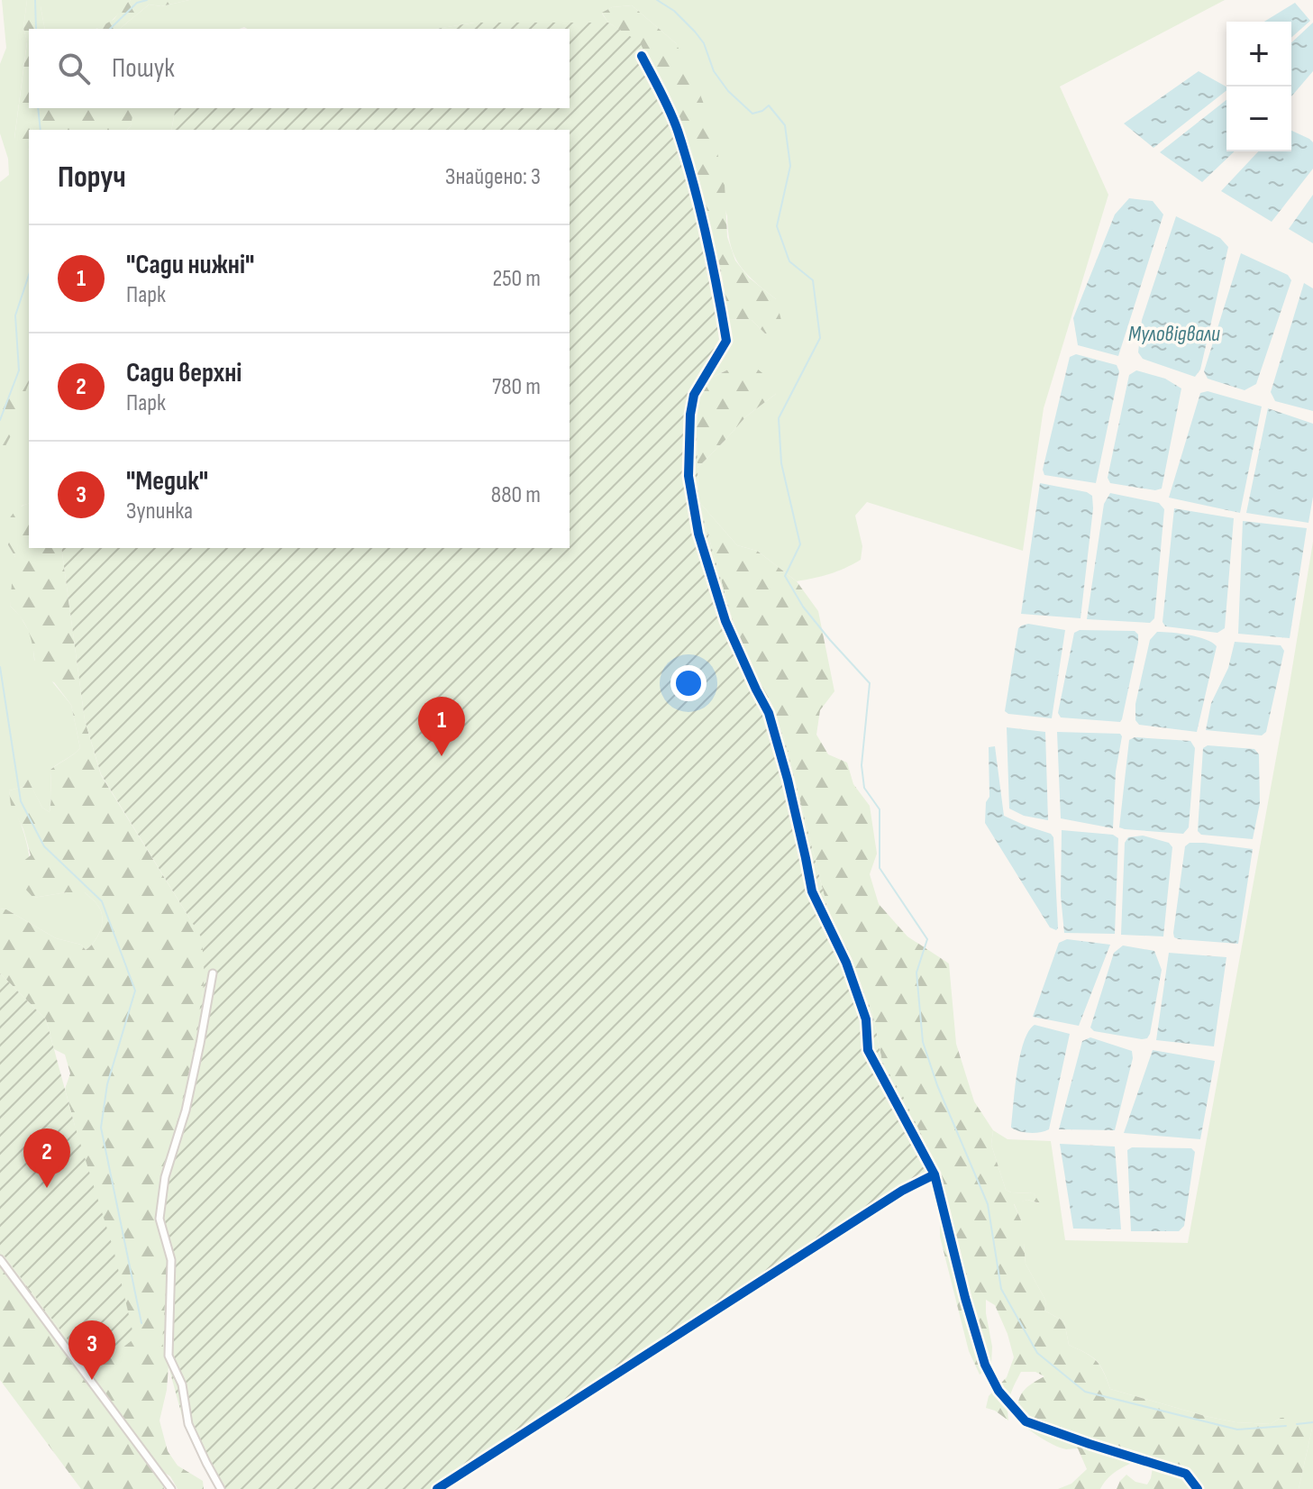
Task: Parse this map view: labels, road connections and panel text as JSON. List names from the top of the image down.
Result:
{
  "water": ["Муловідвали"],
  "page": {
    "map_buttons": ["+", "−"],
    "search": "Пошук",
    "heading": ["Поруч", "Знайдено: 3"],
    "list": [
      {
        "mark": "1",
        "name": "\"Сади нижні\"",
        "note": "Парк",
        "value": "250 m"
      },
      {
        "mark": "2",
        "name": "Сади верхні",
        "note": "Парк",
        "value": "780 m"
      },
      {
        "mark": "3",
        "name": "\"Медик\"",
        "note": "Зупинка",
        "value": "880 m"
      }
    ],
    "pins": ["1", "2", "3"]
  }
}
